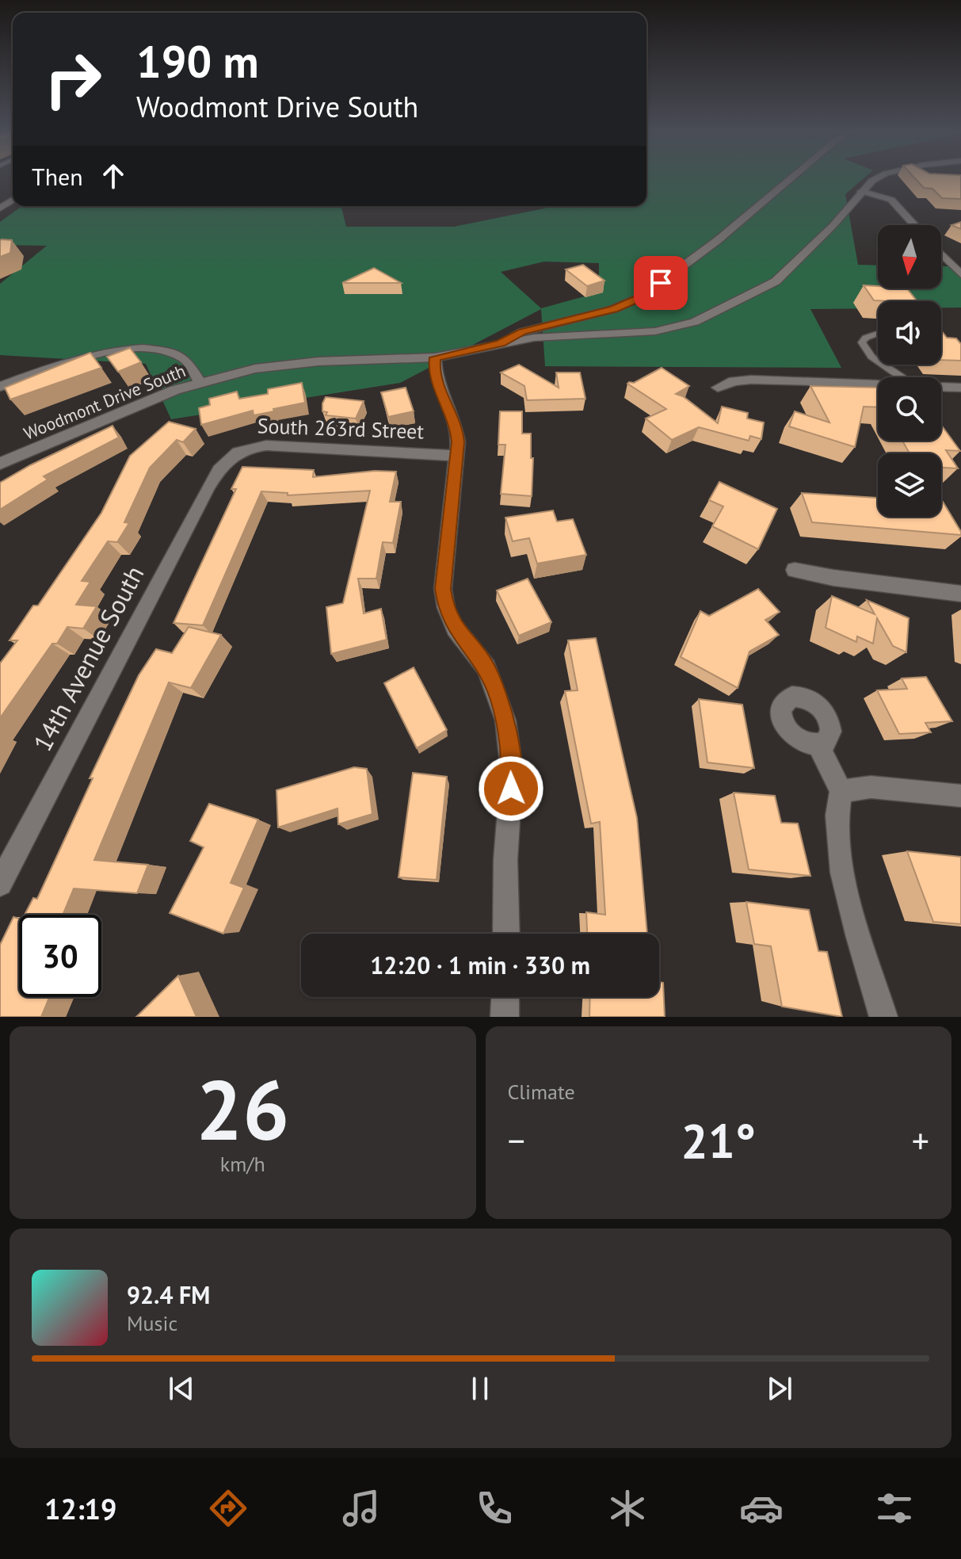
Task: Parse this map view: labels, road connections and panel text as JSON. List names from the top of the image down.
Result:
{
  "streets": {
    "street": ["Woodmont Drive South", "South 263rd Street", "14th Avenue South"]
  },
  "crossings": [
    ["South 263rd Street", "14th Avenue South"]
  ],
  "north": "bottom",
  "page": {
    "turn": ["190 m", "Woodmont Drive South"],
    "then": "Then",
    "limit": "30",
    "trip": "12:20 · 1 min · 330 m",
    "tile": [
      ["26", "km/h"],
      "Climate"
    ],
    "heat": ["−", "21°", "+"],
    "song": ["92.4 FM", "Music"],
    "tabs": "12:19"
  }
}
